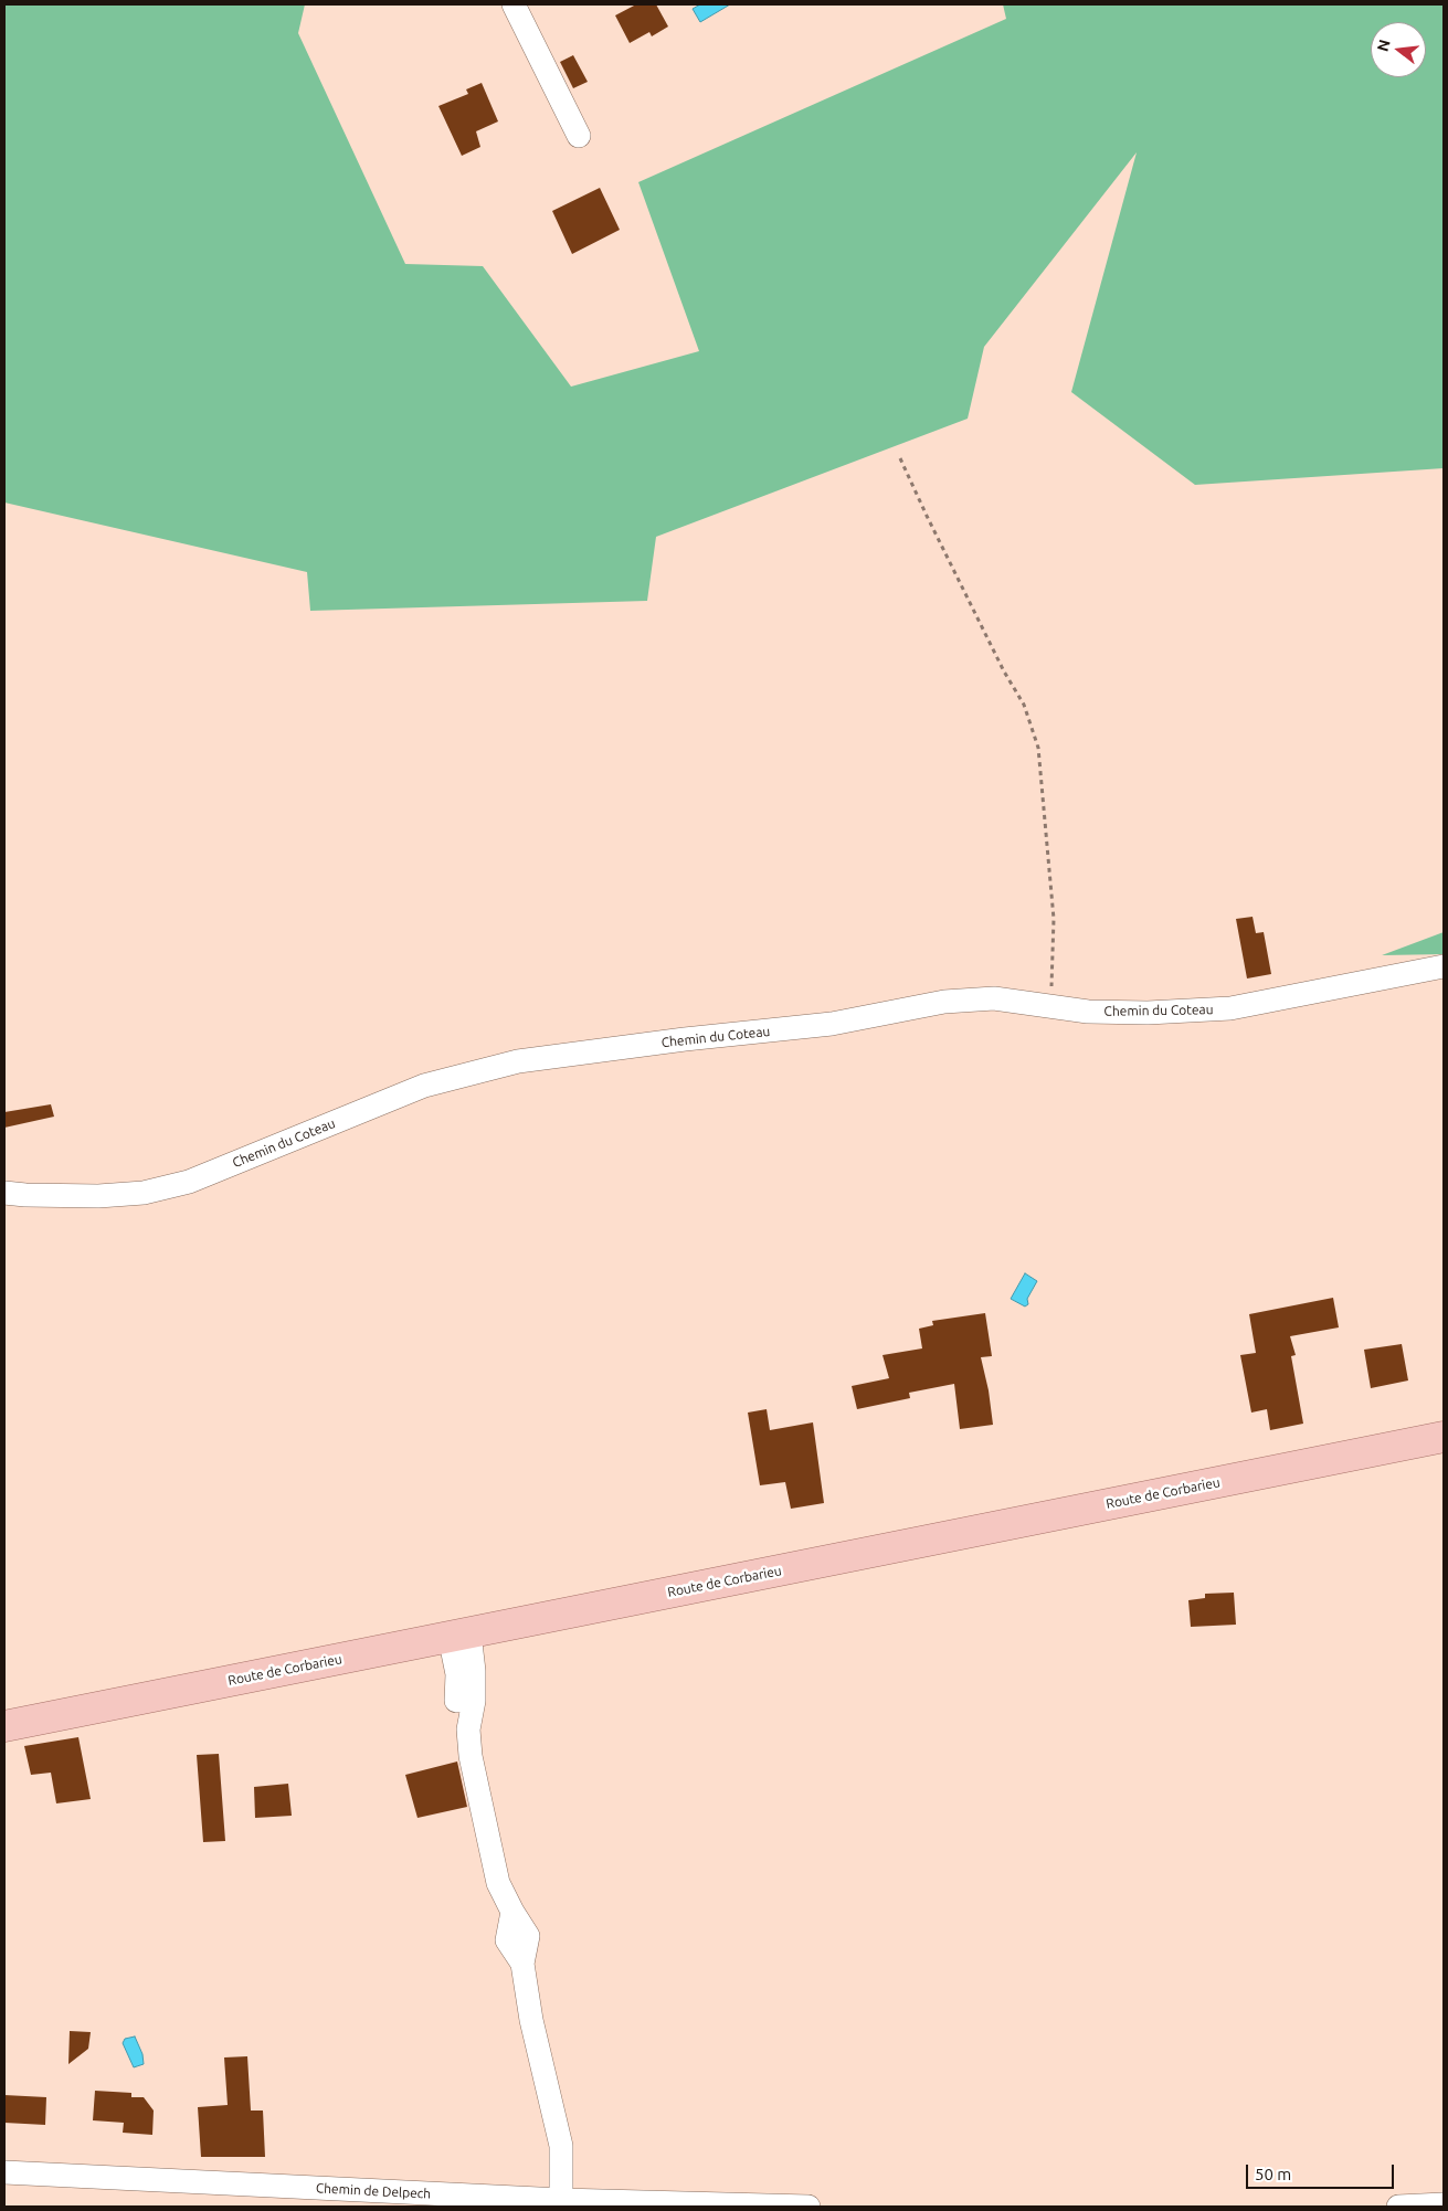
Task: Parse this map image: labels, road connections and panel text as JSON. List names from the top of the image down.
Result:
{
  "streets": {
    "main road": ["Route de Corbarieu"],
    "street": ["Chemin du Coteau", "Chemin de Delpech"]
  },
  "scale_bar": "50 m",
  "north": "left"
}
